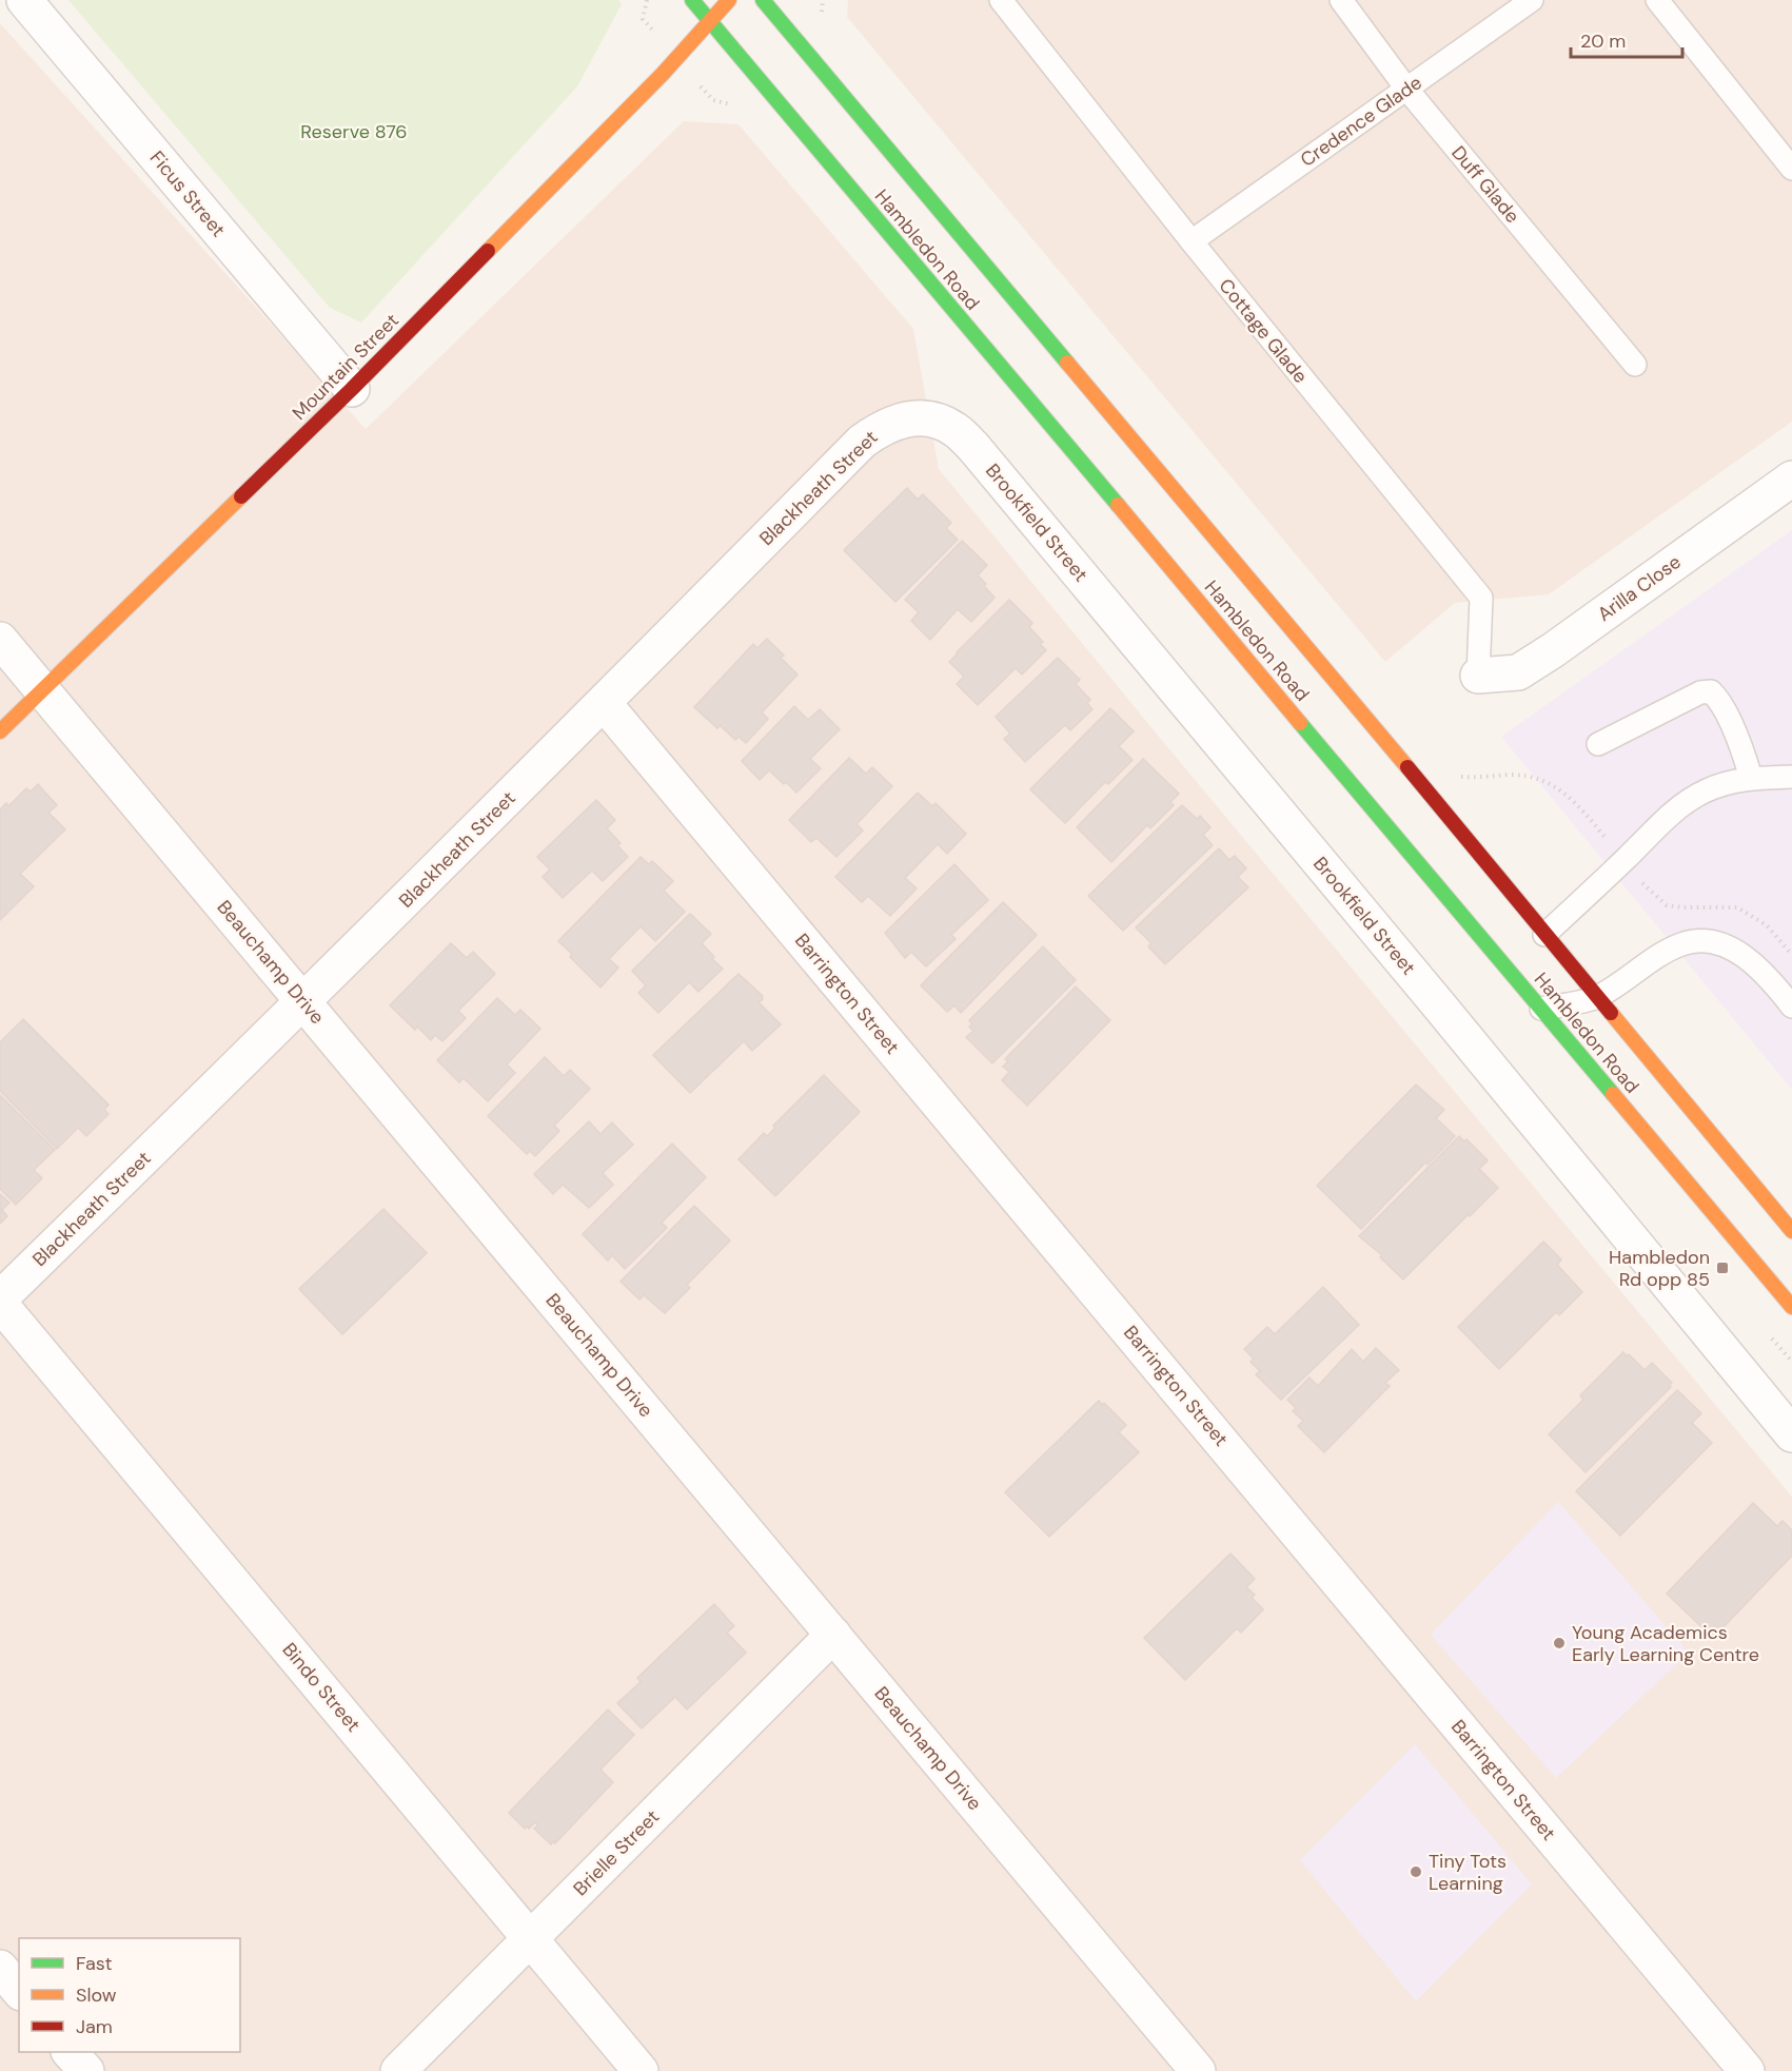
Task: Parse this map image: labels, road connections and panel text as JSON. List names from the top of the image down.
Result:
{
  "streets": {
    "main road": ["Hambledon Road", "Mountain Street"],
    "street": [
      "Ficus Street",
      "Blackheath Street",
      "Brookfield Street",
      "Arilla Close",
      "Beauchamp Drive",
      "Barrington Street",
      "Bindo Street",
      "Brielle Street"
    ],
    "lane": ["Credence Glade", "Duff Glade", "Cottage Glade"]
  },
  "crossings": [
    ["Credence Glade", "Duff Glade"],
    ["Credence Glade", "Cottage Glade"],
    ["Ficus Street", "Mountain Street"],
    ["Hambledon Road", "Mountain Street"],
    ["Cottage Glade", "Arilla Close"],
    ["Mountain Street", "Beauchamp Drive"],
    ["Blackheath Street", "Brookfield Street"],
    ["Blackheath Street", "Beauchamp Drive"],
    ["Blackheath Street", "Barrington Street"],
    ["Beauchamp Drive", "Brielle Street"],
    ["Bindo Street", "Brielle Street"]
  ],
  "parks": ["Reserve 876"],
  "places": {
    "transit": ["Hambledon Rd opp 85"],
    "other": ["Young Academics Early Learning Centre", "Tiny Tots Learning"]
  },
  "legend": ["Fast", "Slow", "Jam"],
  "scale_bar": "20 m"
}
